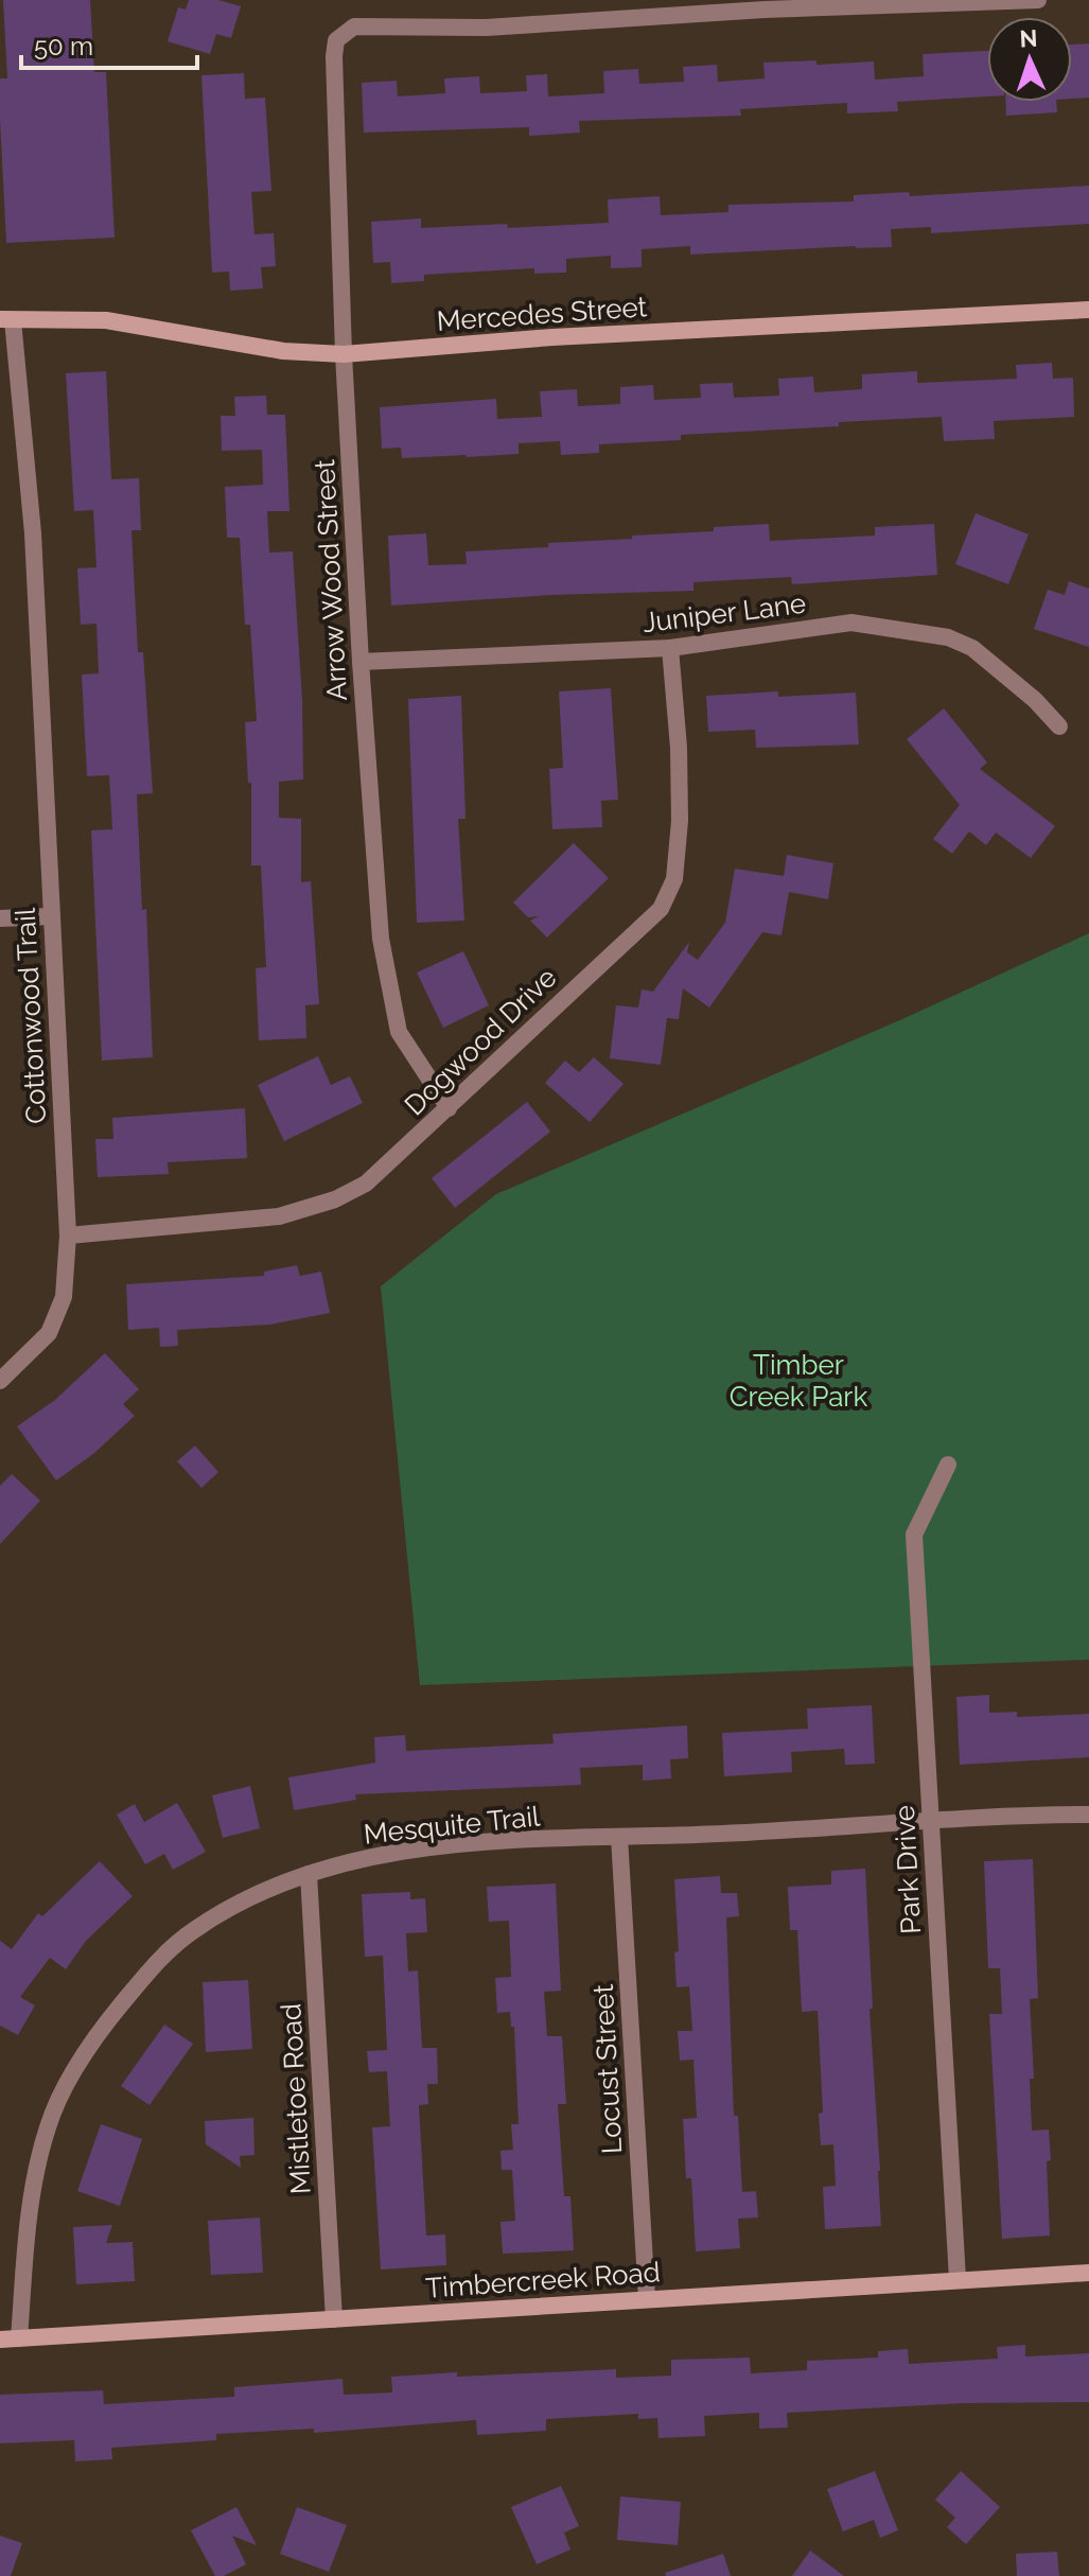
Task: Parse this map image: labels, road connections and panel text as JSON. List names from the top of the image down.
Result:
{
  "streets": {
    "street": [
      "Mercedes Street",
      "Arrow Wood Street",
      "Juniper Lane",
      "Cottonwood Trail",
      "Dogwood Drive",
      "Mesquite Trail",
      "Park Drive",
      "Locust Street",
      "Mistletoe Road",
      "Timbercreek Road"
    ]
  },
  "crossings": [
    ["Mercedes Street", "Arrow Wood Street"],
    ["Mercedes Street", "Cottonwood Trail"],
    ["Arrow Wood Street", "Juniper Lane"],
    ["Arrow Wood Street", "Dogwood Drive"],
    ["Juniper Lane", "Dogwood Drive"],
    ["Cottonwood Trail", "Dogwood Drive"],
    ["Mesquite Trail", "Park Drive"],
    ["Mesquite Trail", "Locust Street"],
    ["Mesquite Trail", "Mistletoe Road"],
    ["Mesquite Trail", "Timbercreek Road"],
    ["Park Drive", "Timbercreek Road"],
    ["Locust Street", "Timbercreek Road"],
    ["Mistletoe Road", "Timbercreek Road"]
  ],
  "parks": ["Timber Creek Park"],
  "scale_bar": "50 m",
  "north": "top"
}
